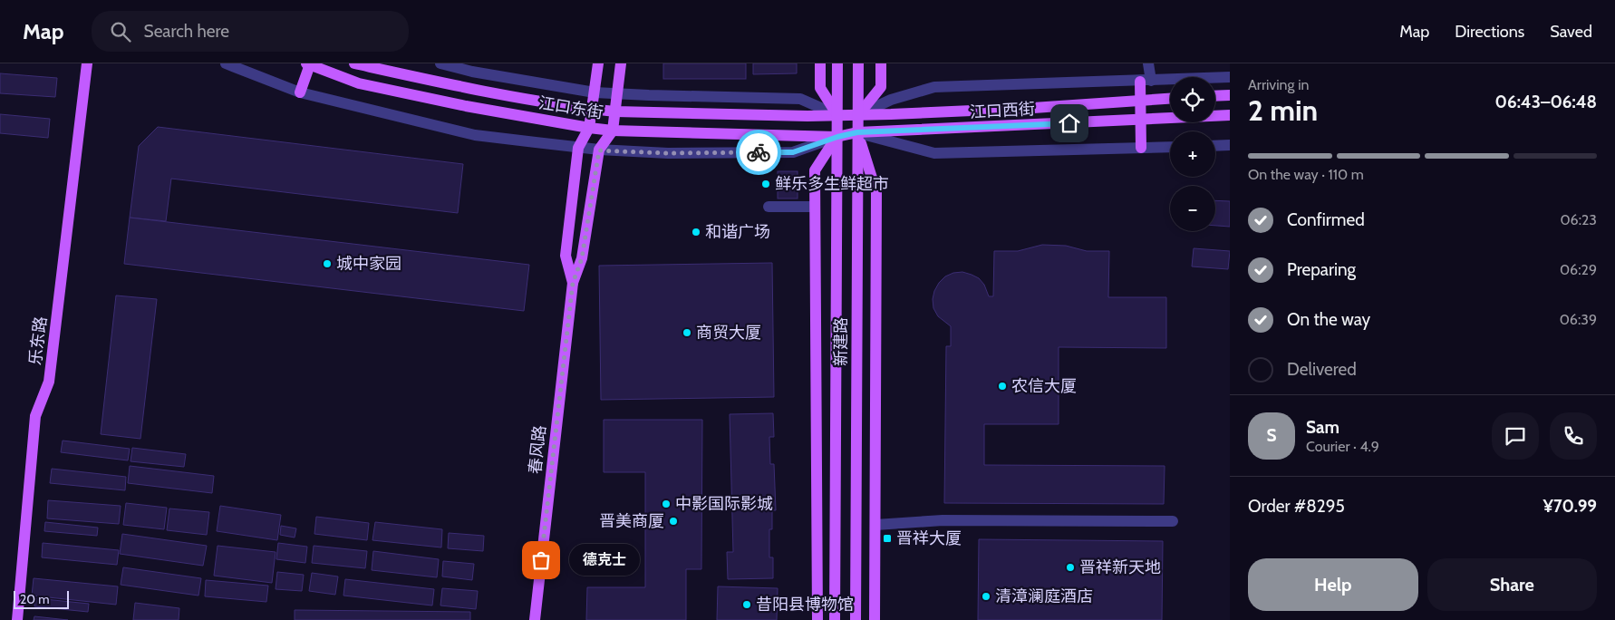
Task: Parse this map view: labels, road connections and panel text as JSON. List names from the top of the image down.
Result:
{
  "streets": {
    "main road": [
      "江口东街",
      "江口西街",
      "乐东路",
      "新建路",
      "春风路"
    ]
  },
  "crossings": [
    ["江口东街", "江口西街"],
    ["江口东街", "新建路"],
    ["江口东街", "春风路"],
    ["江口西街", "新建路"]
  ],
  "places": {
    "other": [
      "鲜乐多生鲜超市",
      "和谐广场",
      "城中家园",
      "商贸大厦",
      "农信大厦",
      "中影国际影城",
      "晋美商厦",
      "德克士",
      "晋祥新天地",
      "清漳澜庭酒店",
      "昔阳县博物馆"
    ],
    "transit": ["晋祥大厦"]
  },
  "scale_bar": "20 m",
  "page": {
    "header": "Map",
    "search": "Search here",
    "nav": ["Map", "Directions", "Saved"],
    "heading": ["2 min", "Arriving in", "06:43–06:48"],
    "panel": [
      "Sam",
      "Courier · 4.9",
      "Order #8295",
      "¥70.99"
    ],
    "map_buttons": ["+", "−"],
    "bar": "On the way · 110 m",
    "list": [
      ["Confirmed", "06:23"],
      ["Preparing", "06:29"],
      ["On the way", "06:39"],
      "Delivered"
    ],
    "round": "S",
    "bubble": "德克士",
    "buttons": ["Help", "Share"],
    "scale": "20 m"
  }
}
